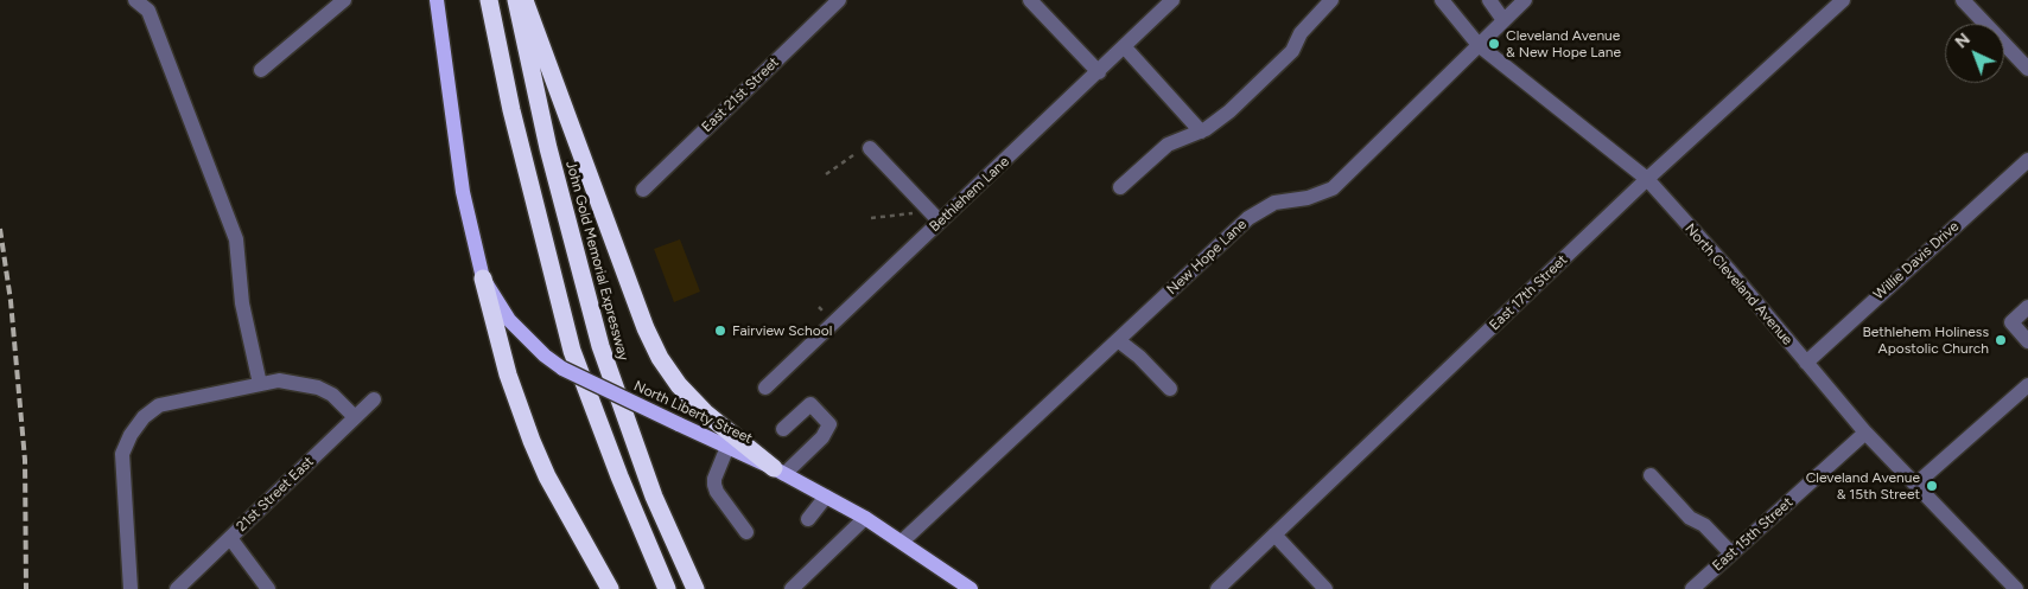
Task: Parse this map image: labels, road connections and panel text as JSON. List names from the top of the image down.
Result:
{
  "streets": {
    "highway": ["John Gold Memorial Expressway"],
    "main road": ["North Liberty Street"],
    "street": [
      "East 21st Street",
      "Bethlehem Lane",
      "New Hope Lane",
      "Willie Davis Drive",
      "North Cleveland Avenue",
      "East 17th Street",
      "21st Street East",
      "East 15th Street"
    ]
  },
  "crossings": [
    ["New Hope Lane", "North Cleveland Avenue"],
    ["New Hope Lane", "North Liberty Street"],
    ["Willie Davis Drive", "North Cleveland Avenue"],
    ["North Cleveland Avenue", "East 17th Street"],
    ["North Cleveland Avenue", "East 15th Street"]
  ],
  "places": [
    "Cleveland Avenue & New Hope Lane",
    "Fairview School",
    "Bethlehem Holiness Apostolic Church",
    "Cleveland Avenue & 15th Street"
  ],
  "north": "top left"
}
